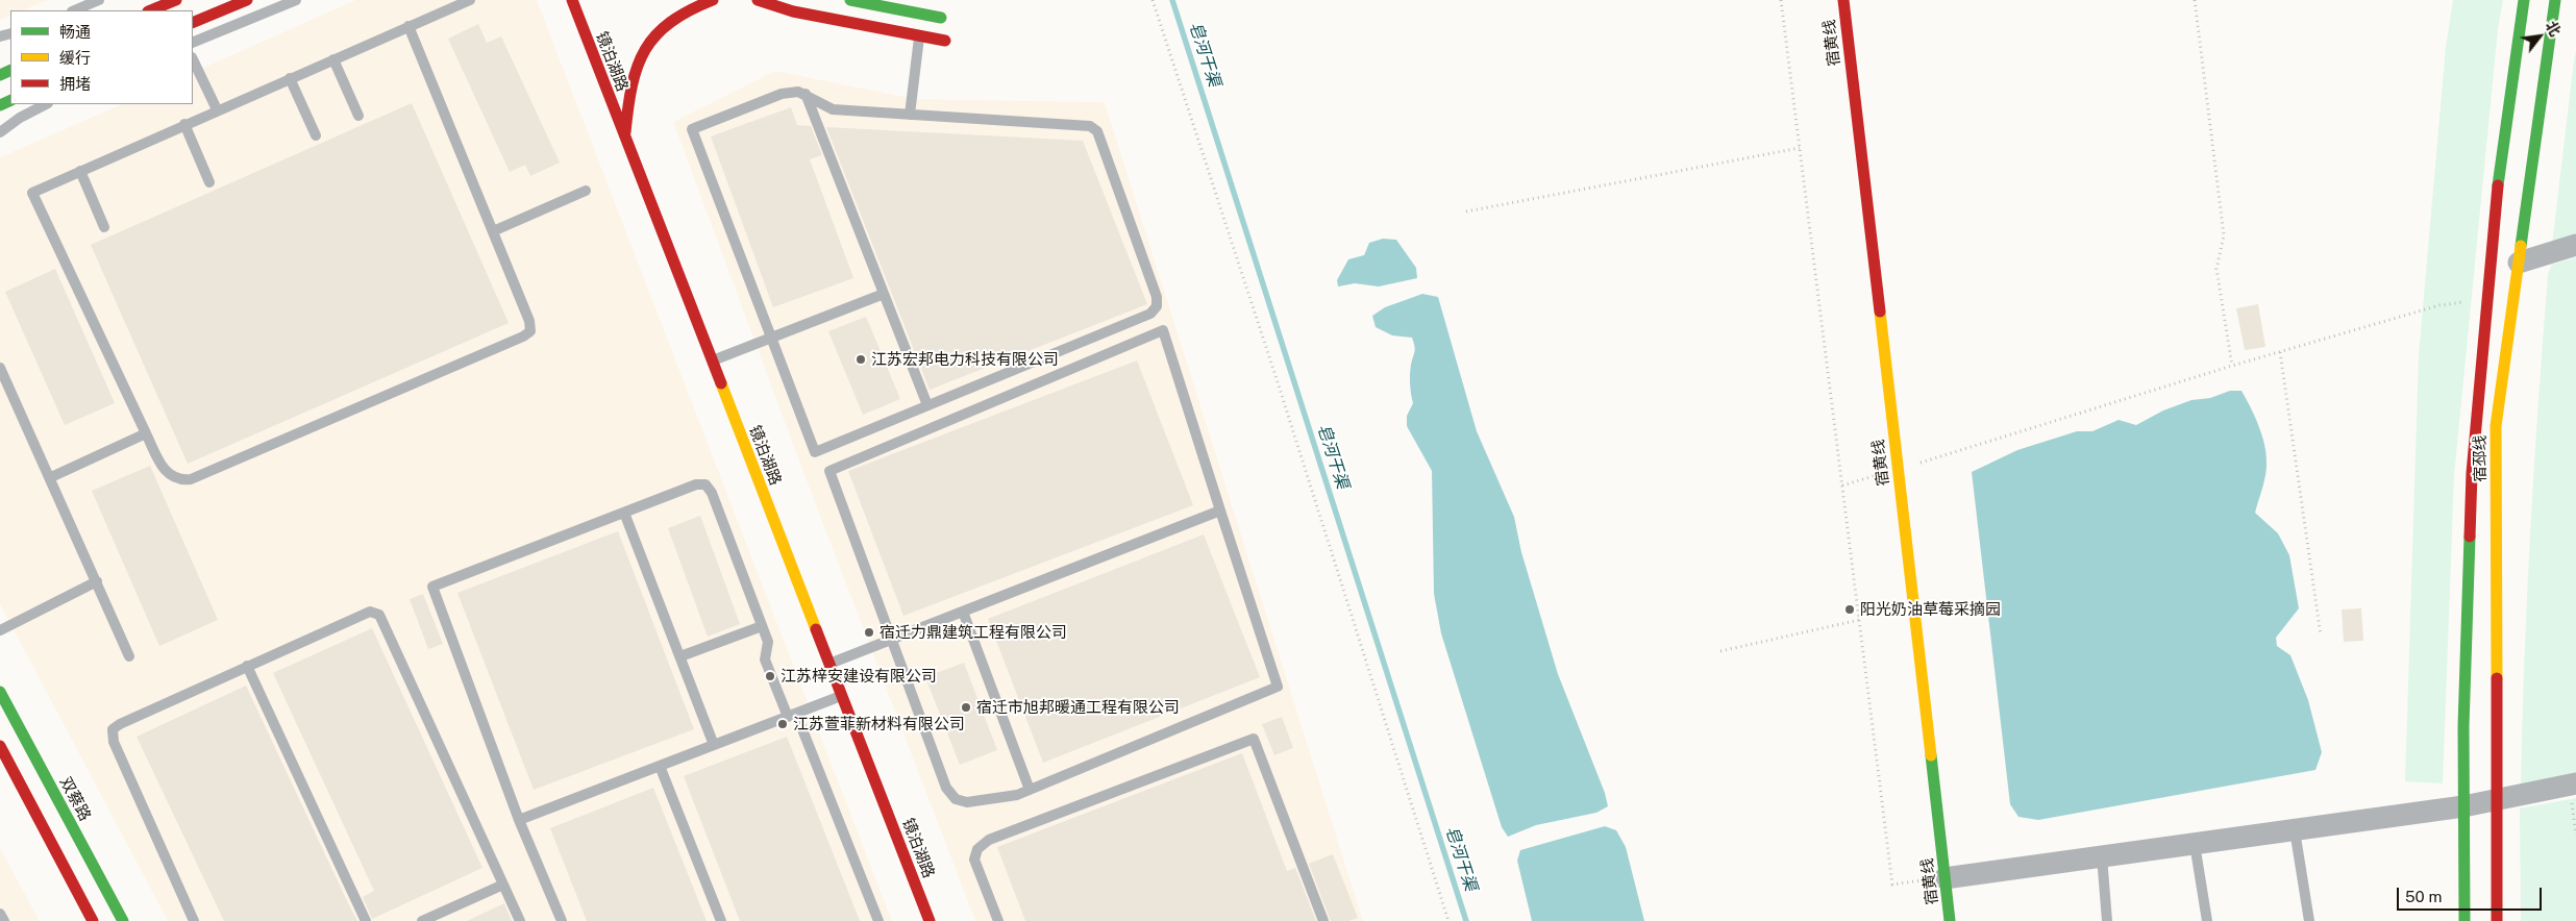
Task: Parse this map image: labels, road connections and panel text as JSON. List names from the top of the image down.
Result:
{
  "streets": {
    "main road": [
      "宿黄线",
      "镜泊湖路",
      "宿邳线",
      "双蔡路"
    ]
  },
  "water": ["皂河干渠"],
  "places": [
    "江苏宏邦电力科技有限公司",
    "阳光奶油草莓采摘园",
    "宿迁力鼎建筑工程有限公司",
    "江苏梓安建设有限公司",
    "宿迁市旭邦暖通工程有限公司",
    "江苏萱菲新材料有限公司"
  ],
  "legend": ["畅通", "缓行", "拥堵"],
  "scale_bar": "50 m",
  "north": "top right"
}
